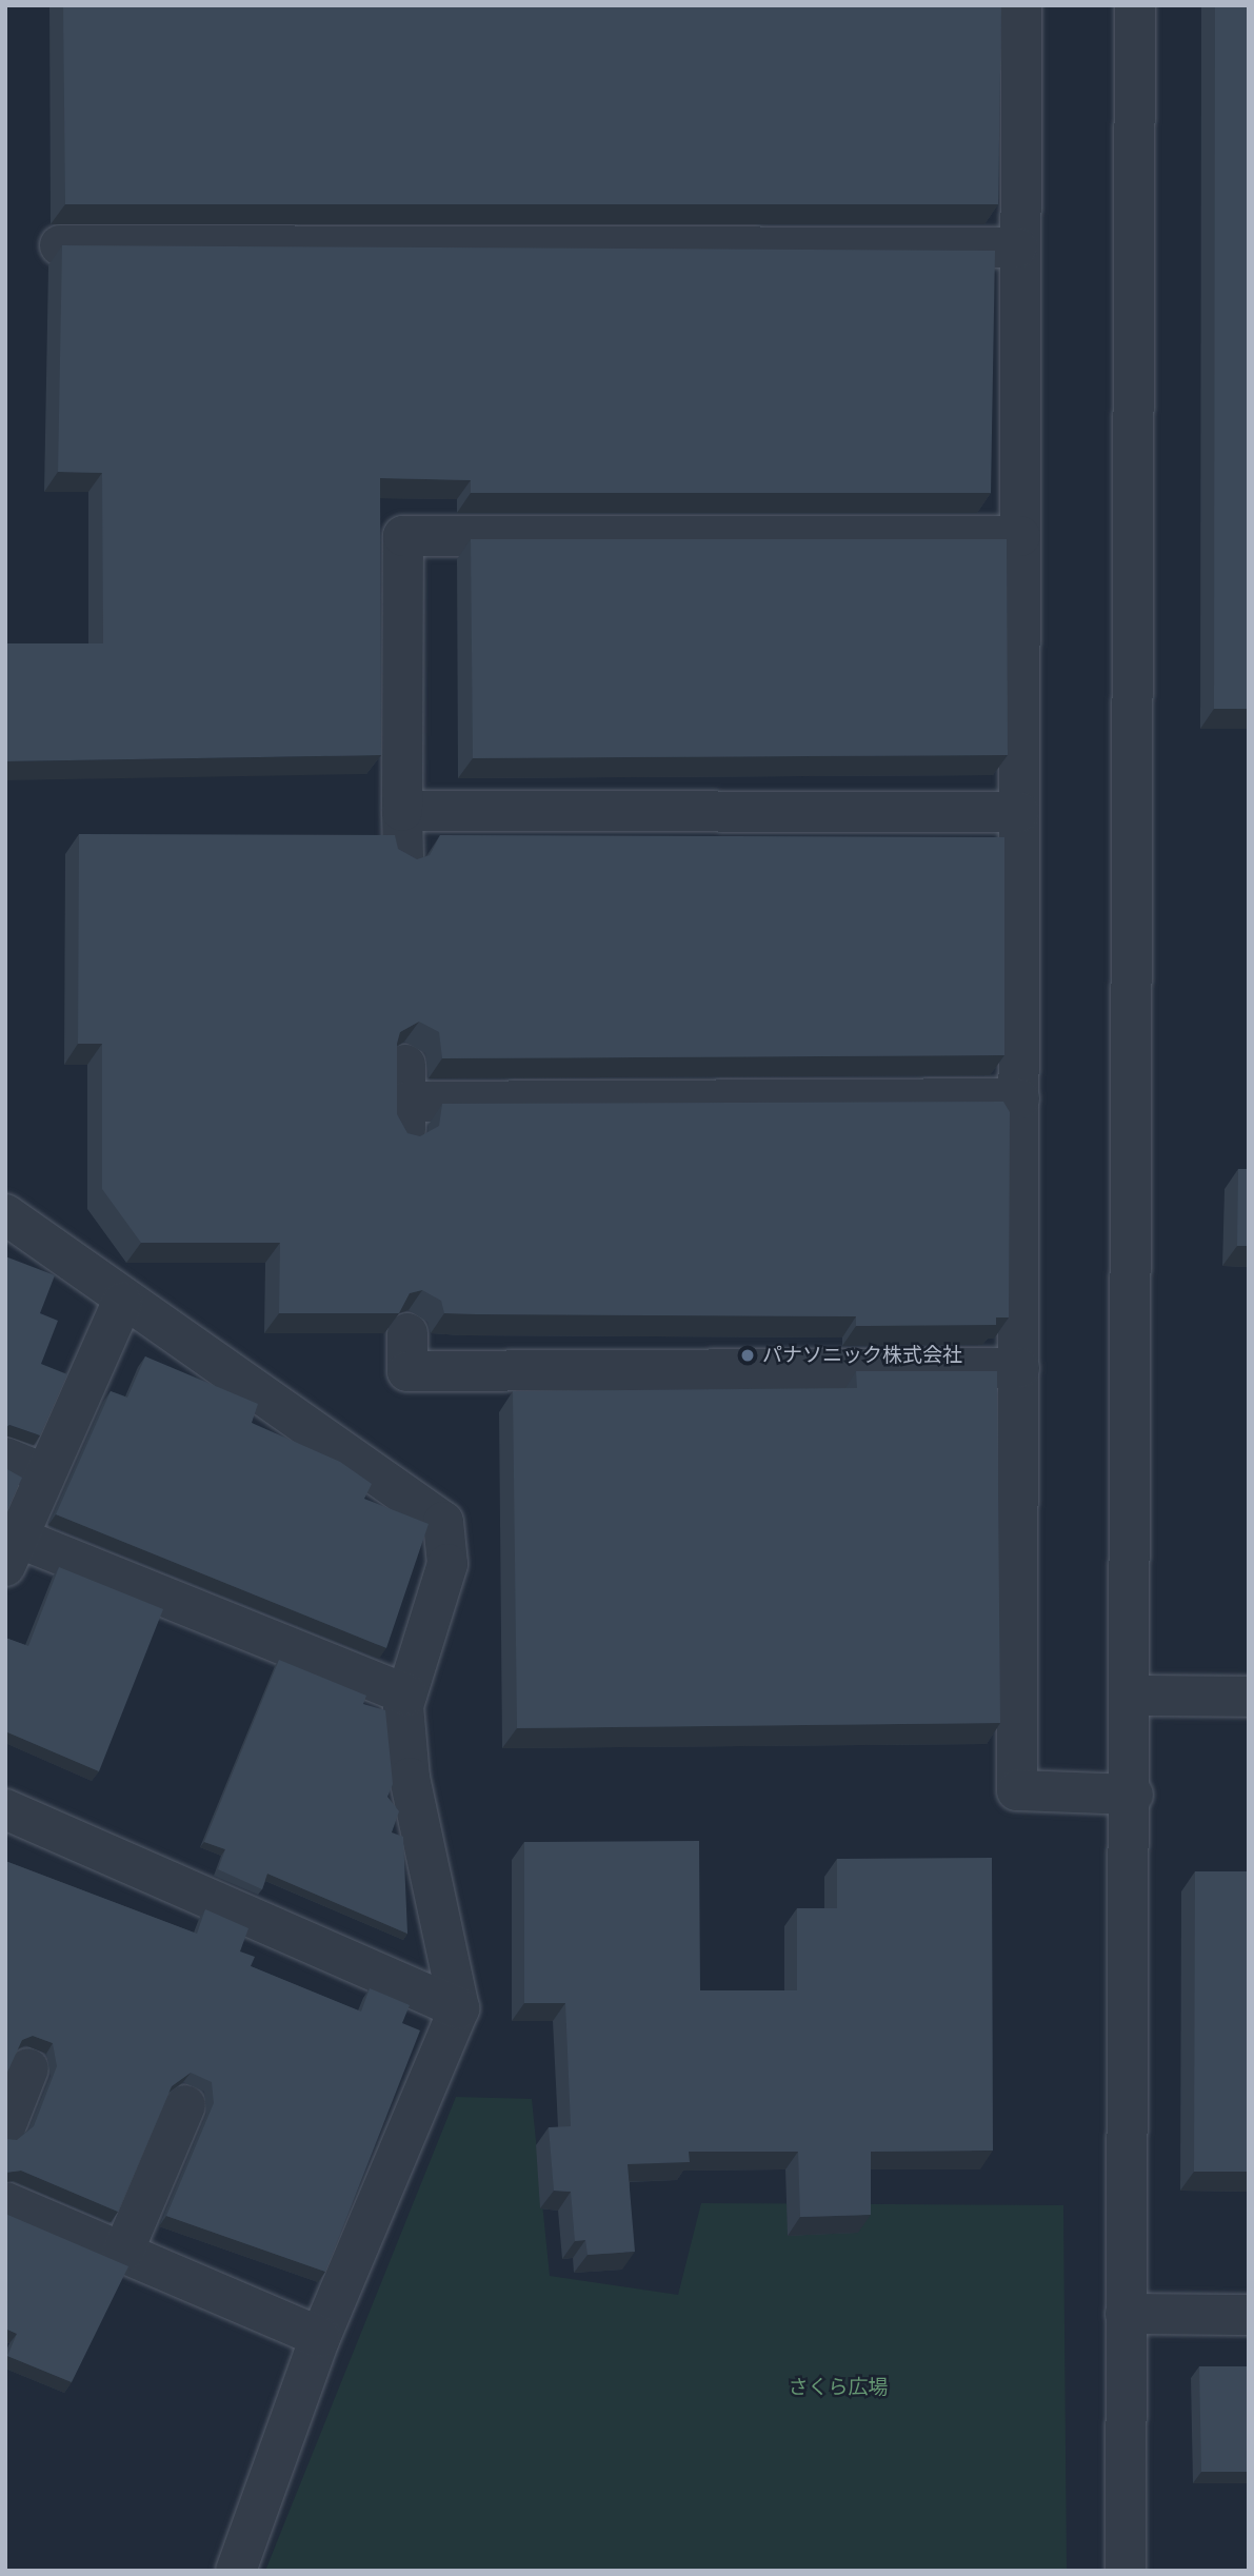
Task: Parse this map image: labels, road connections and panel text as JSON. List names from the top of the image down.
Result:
{
  "parks": ["さくら広場"],
  "places": ["パナソニック株式会社"]
}
